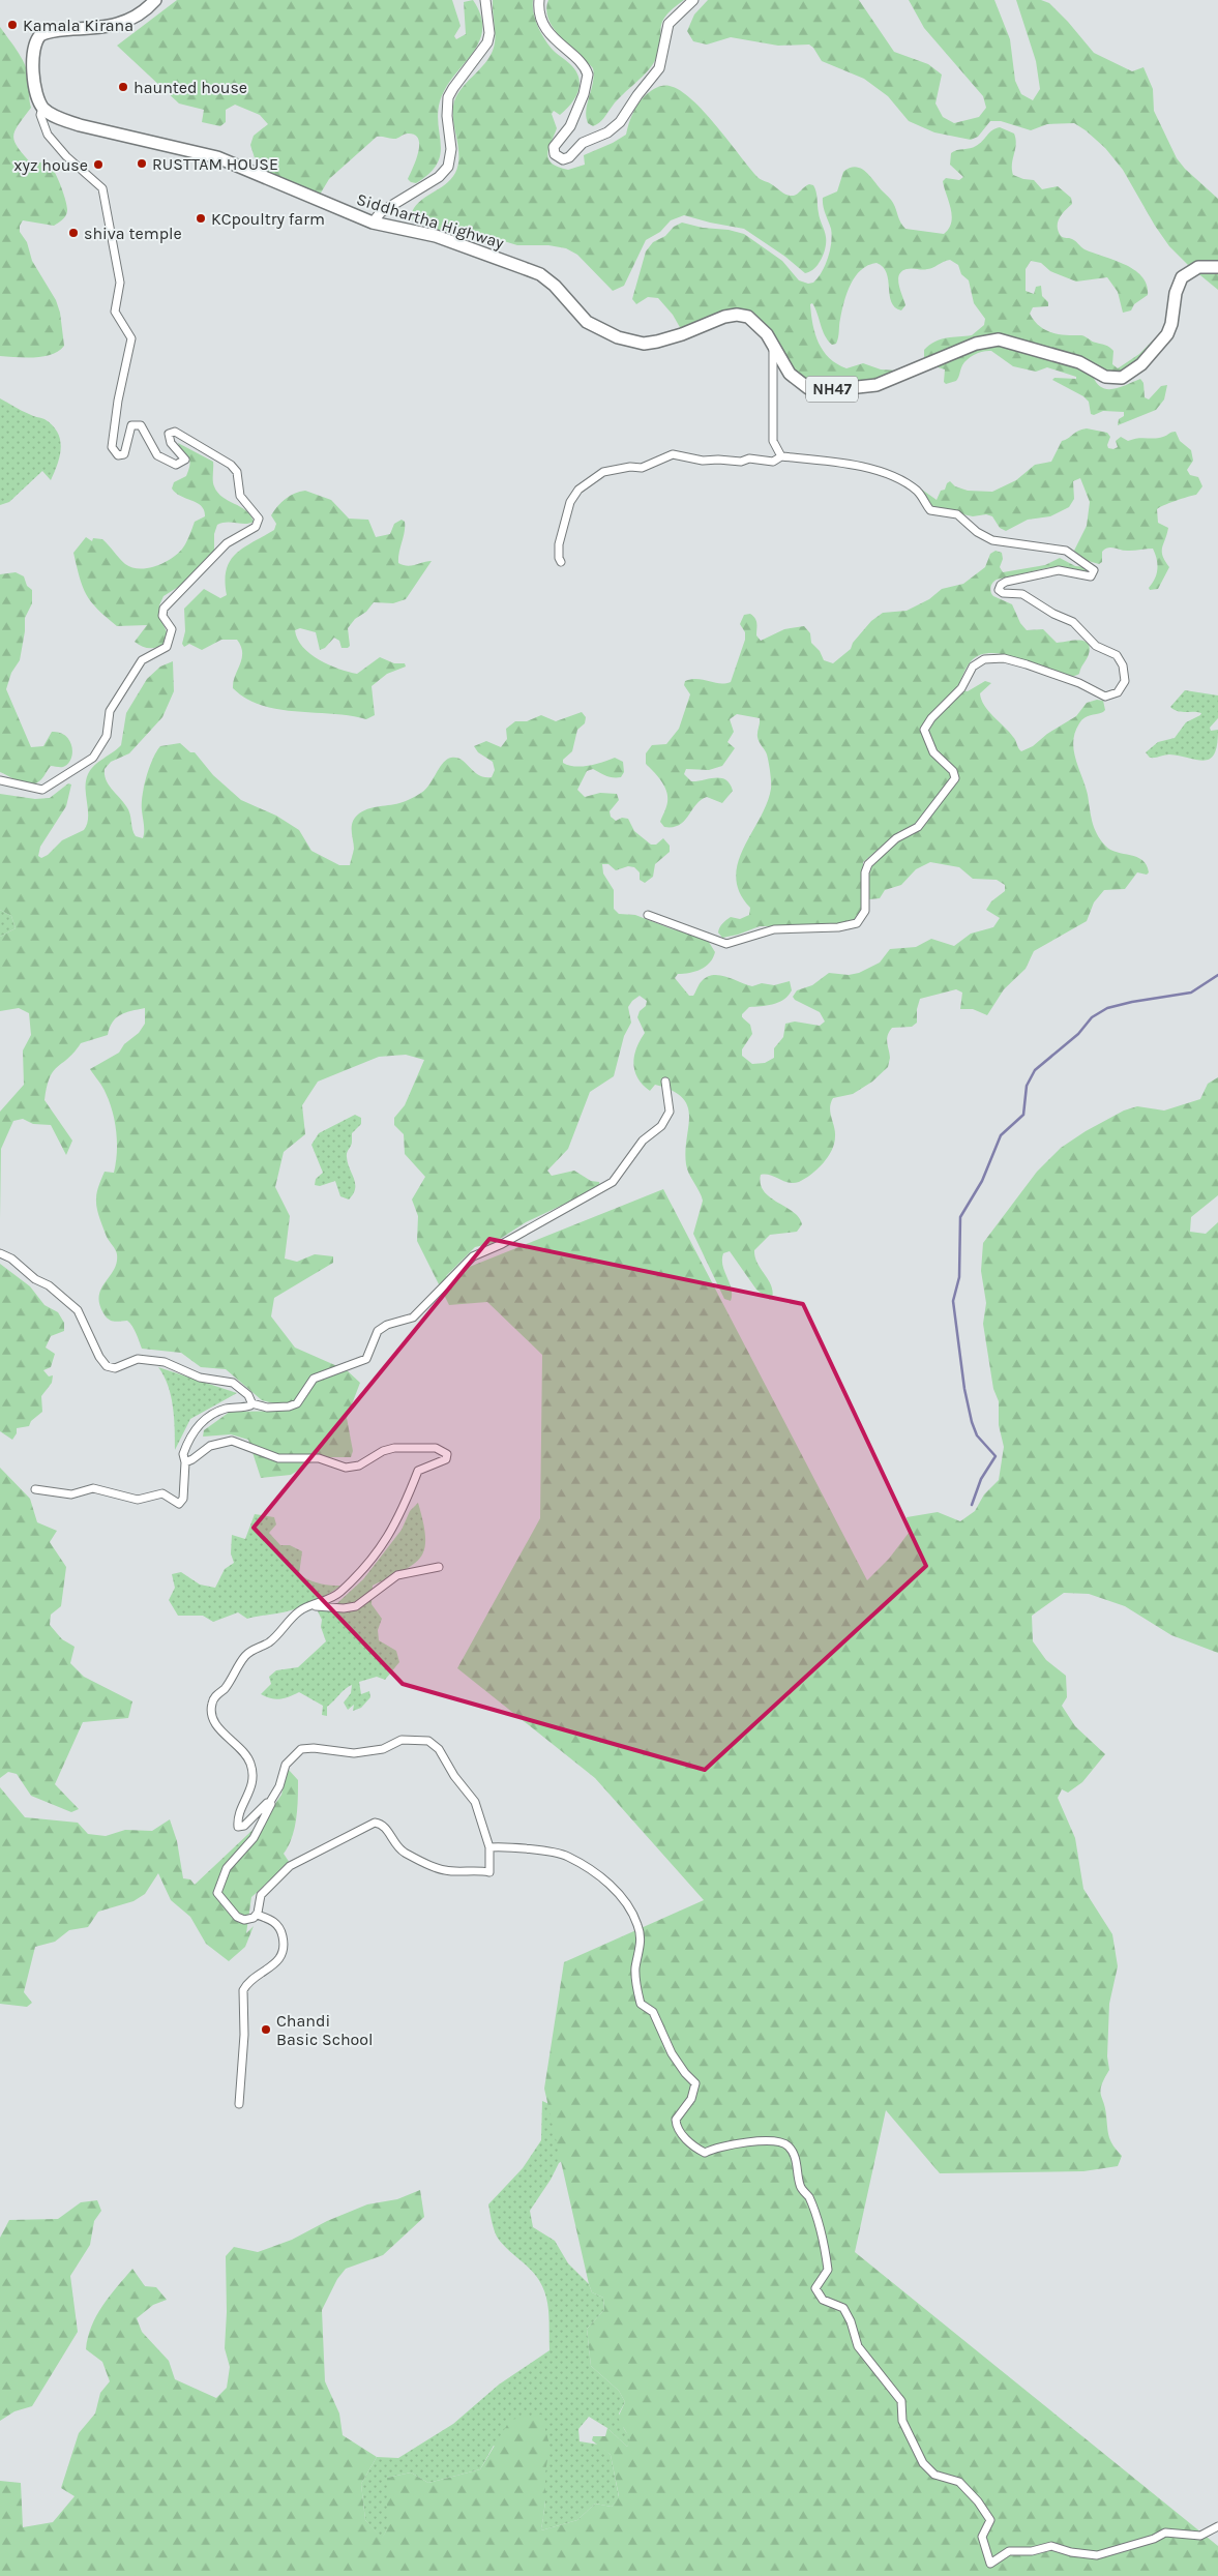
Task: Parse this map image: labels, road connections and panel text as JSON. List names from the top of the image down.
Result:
{
  "streets": {
    "highway": ["Siddhartha Highway", "NH47"]
  },
  "places": [
    "Kamala Kirana",
    "haunted house",
    "RUSTTAM HOUSE",
    "xyz house",
    "KCpoultry farm",
    "shiva temple",
    "Chandi Basic School"
  ]
}
